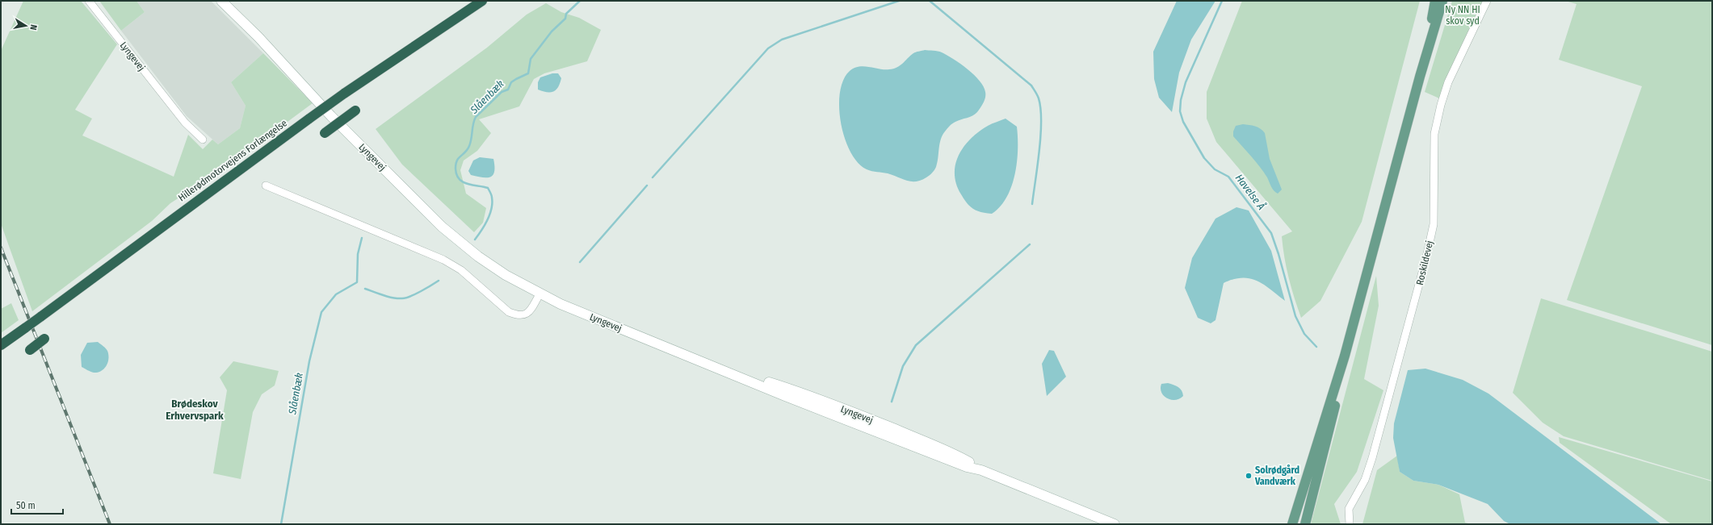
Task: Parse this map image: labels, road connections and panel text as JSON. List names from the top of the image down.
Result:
{
  "streets": {
    "highway": ["Hillerødmotorvejens Forlængelse"],
    "main road": ["Lyngevej"],
    "street": ["Roskildevej"]
  },
  "districts": ["Brødeskov Erhvervspark"],
  "water": ["Slåenbæk", "Havelse Å"],
  "parks": ["Ny NN HI skov syd"],
  "places": ["Solrødgård Vandværk"],
  "scale_bar": "50 m",
  "north": "right"
}
